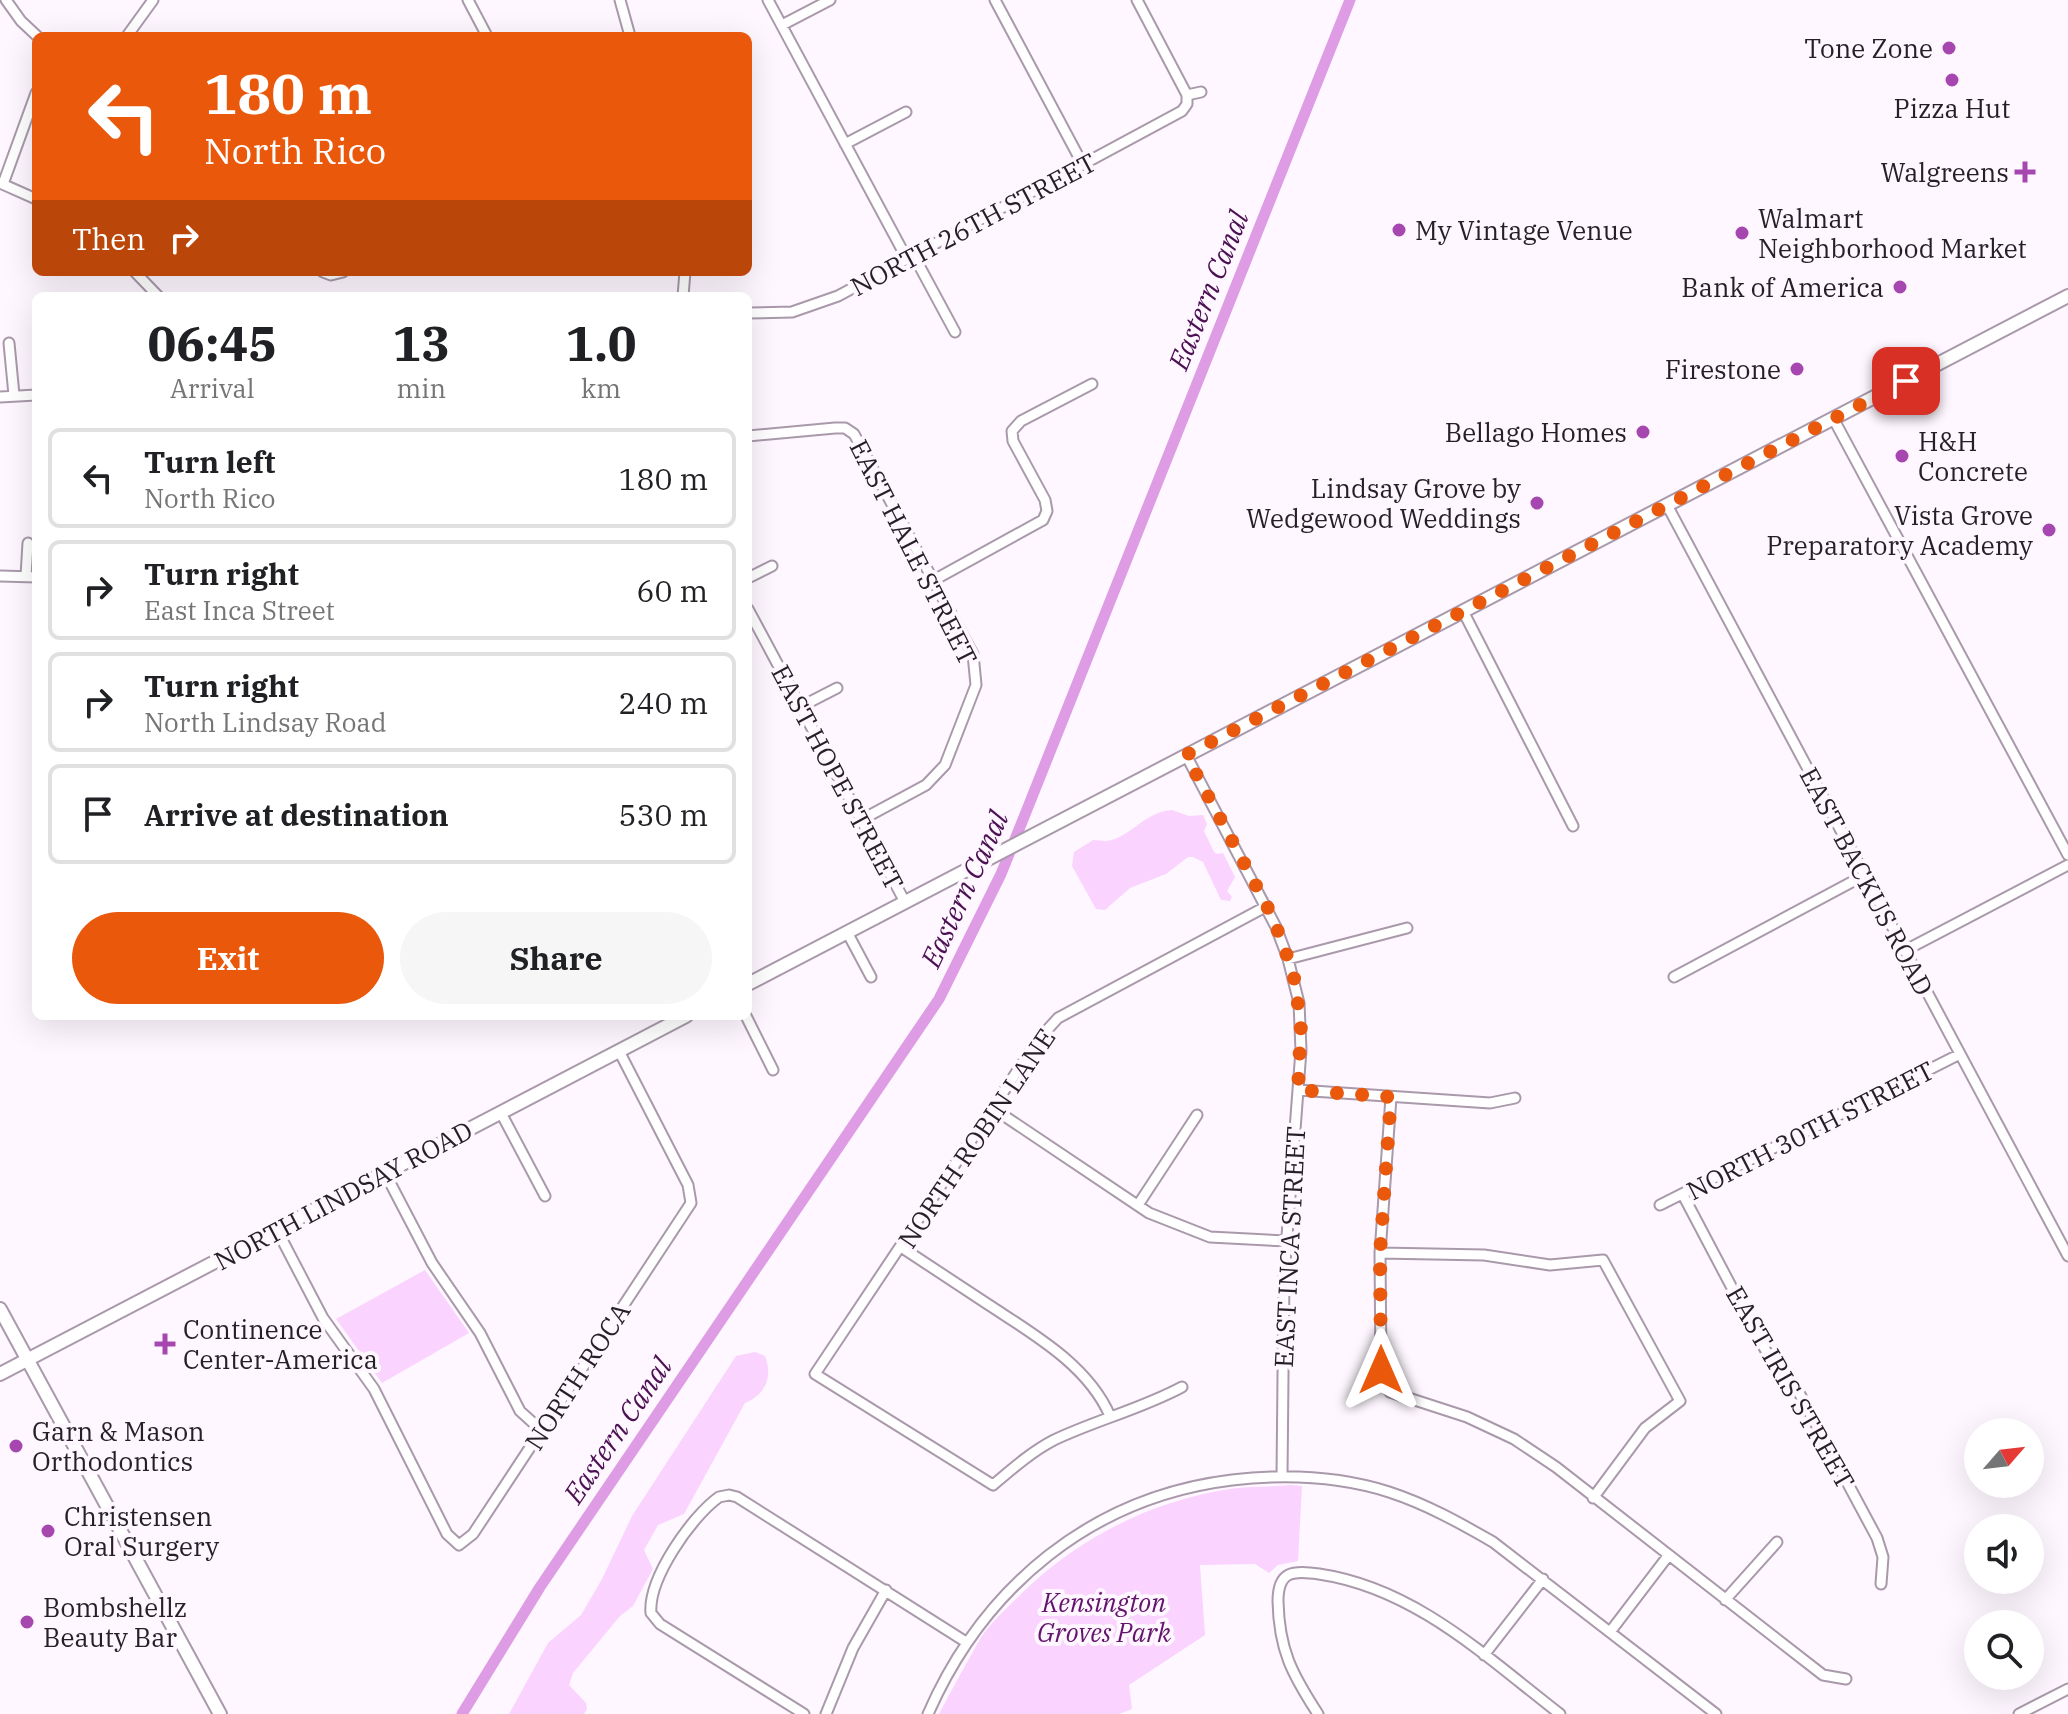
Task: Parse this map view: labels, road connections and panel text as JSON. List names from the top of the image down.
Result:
{
  "streets": {
    "main road": ["NORTH LINDSAY ROAD"],
    "street": [
      "NORTH 26TH STREET",
      "EAST HALE STREET",
      "EAST HOPE STREET",
      "EAST BACKUS ROAD",
      "NORTH 30TH STREET",
      "NORTH ROBIN LANE",
      "EAST INCA STREET",
      "NORTH ROCA",
      "EAST IRIS STREET"
    ]
  },
  "crossings": [
    ["EAST HALE STREET", "EAST HOPE STREET"],
    ["EAST BACKUS ROAD", "NORTH 30TH STREET"],
    ["NORTH 30TH STREET", "EAST IRIS STREET"],
    ["NORTH ROBIN LANE", "EAST INCA STREET"],
    ["NORTH LINDSAY ROAD", "NORTH ROCA"]
  ],
  "water": ["Eastern Canal"],
  "parks": ["Kensington Groves Park"],
  "places": {
    "other": [
      "Tone Zone",
      "Pizza Hut",
      "My Vintage Venue",
      "Walmart Neighborhood Market",
      "Bank of America",
      "Firestone",
      "Bellago Homes",
      "H&H Concrete",
      "Lindsay Grove by Wedgewood Weddings",
      "Vista Grove Preparatory Academy",
      "Garn & Mason Orthodontics",
      "Christensen Oral Surgery",
      "Bombshellz Beauty Bar"
    ],
    "health": ["Walgreens", "Continence Center-America"]
  },
  "north": "top right",
  "page": {
    "turn": ["180 m", "North Rico"],
    "then": "Then",
    "eta": [
      "06:45",
      "Arrival",
      "13",
      "min",
      "1.0",
      "km"
    ],
    "list": [
      {
        "name": "Turn left",
        "note": "North Rico",
        "value": "180 m"
      },
      {
        "name": "Turn right",
        "note": "East Inca Street",
        "value": "60 m"
      },
      {
        "name": "Turn right",
        "note": "North Lindsay Road",
        "value": "240 m"
      },
      {
        "name": "Arrive at destination",
        "value": "530 m"
      }
    ],
    "buttons": ["Exit", "Share"]
  }
}
